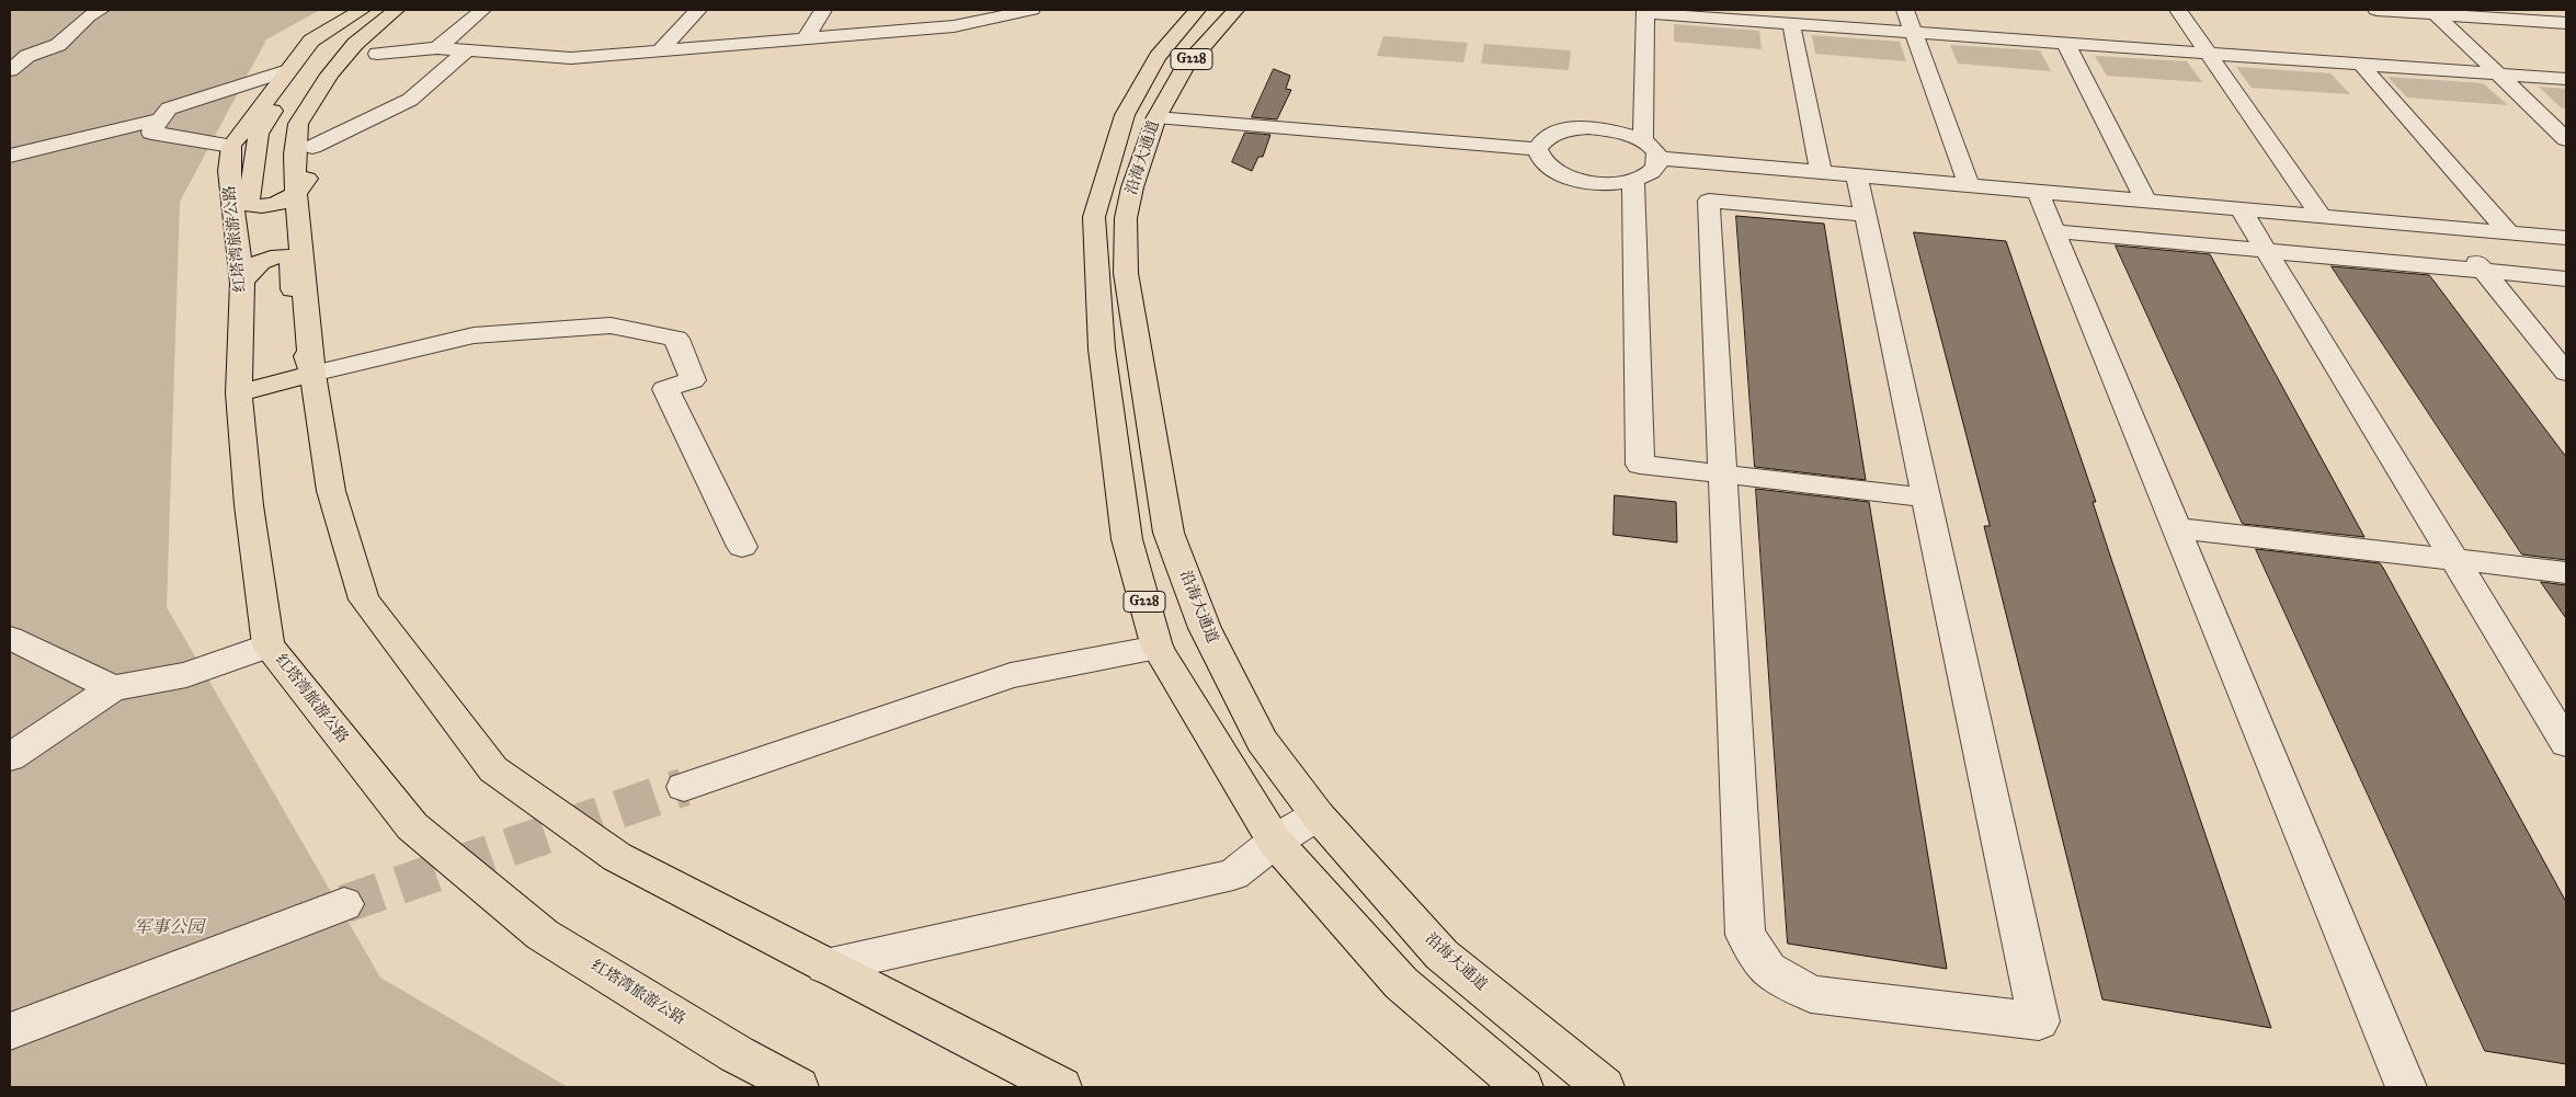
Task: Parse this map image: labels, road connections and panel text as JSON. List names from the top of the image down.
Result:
{
  "streets": {
    "main road": ["G228", "沿海大通道", "红塔湾旅游公路"]
  },
  "parks": ["军事公园"]
}
